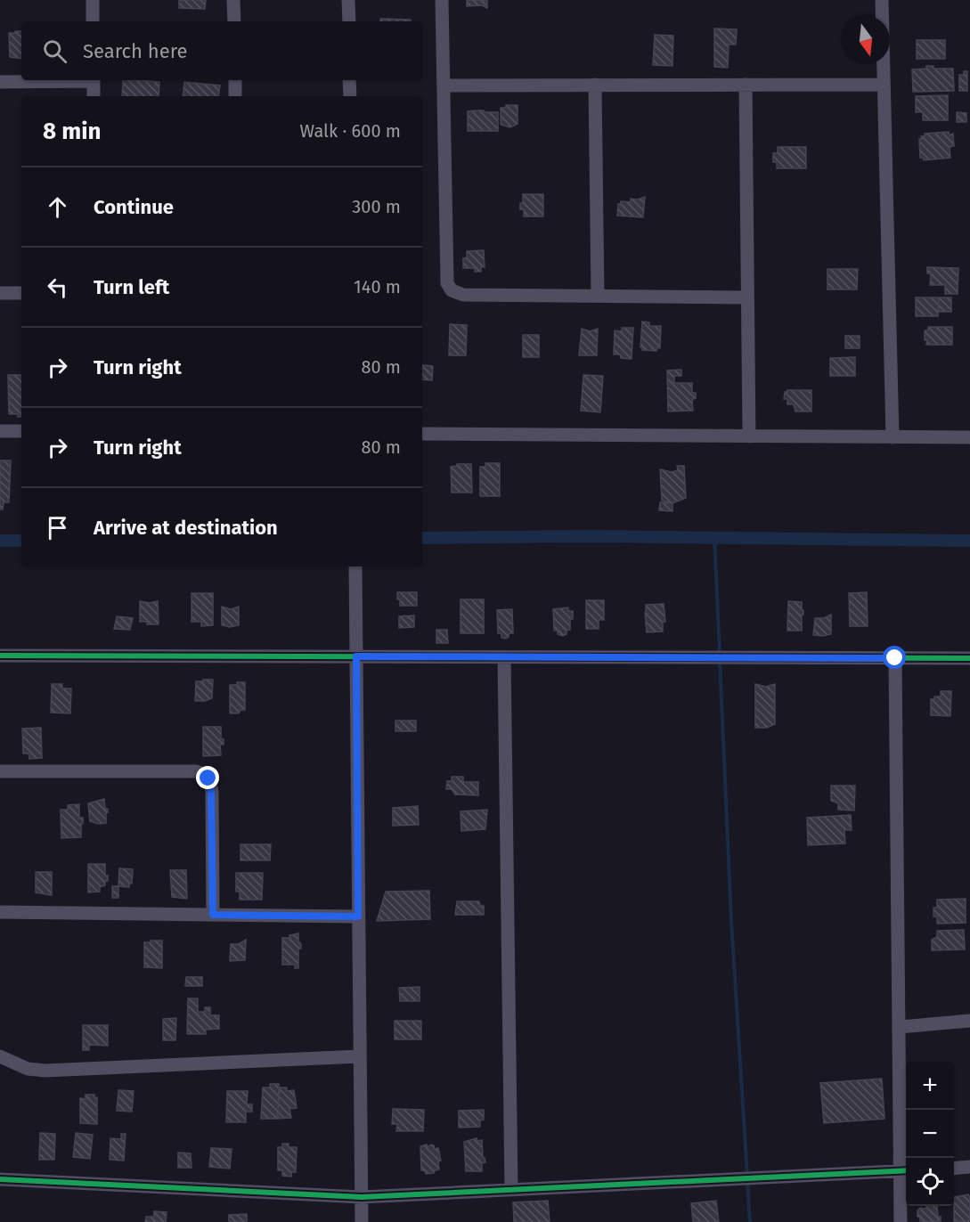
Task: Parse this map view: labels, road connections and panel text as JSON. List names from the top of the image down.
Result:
{
  "north": "bottom",
  "page": {
    "search": "Search here",
    "heading": ["8 min", "Walk · 600 m"],
    "list": [
      ["Continue", "300 m"],
      ["Turn left", "140 m"],
      ["Turn right", "80 m"],
      ["Turn right", "80 m"],
      "Arrive at destination"
    ],
    "map_buttons": ["+", "−"]
  }
}
